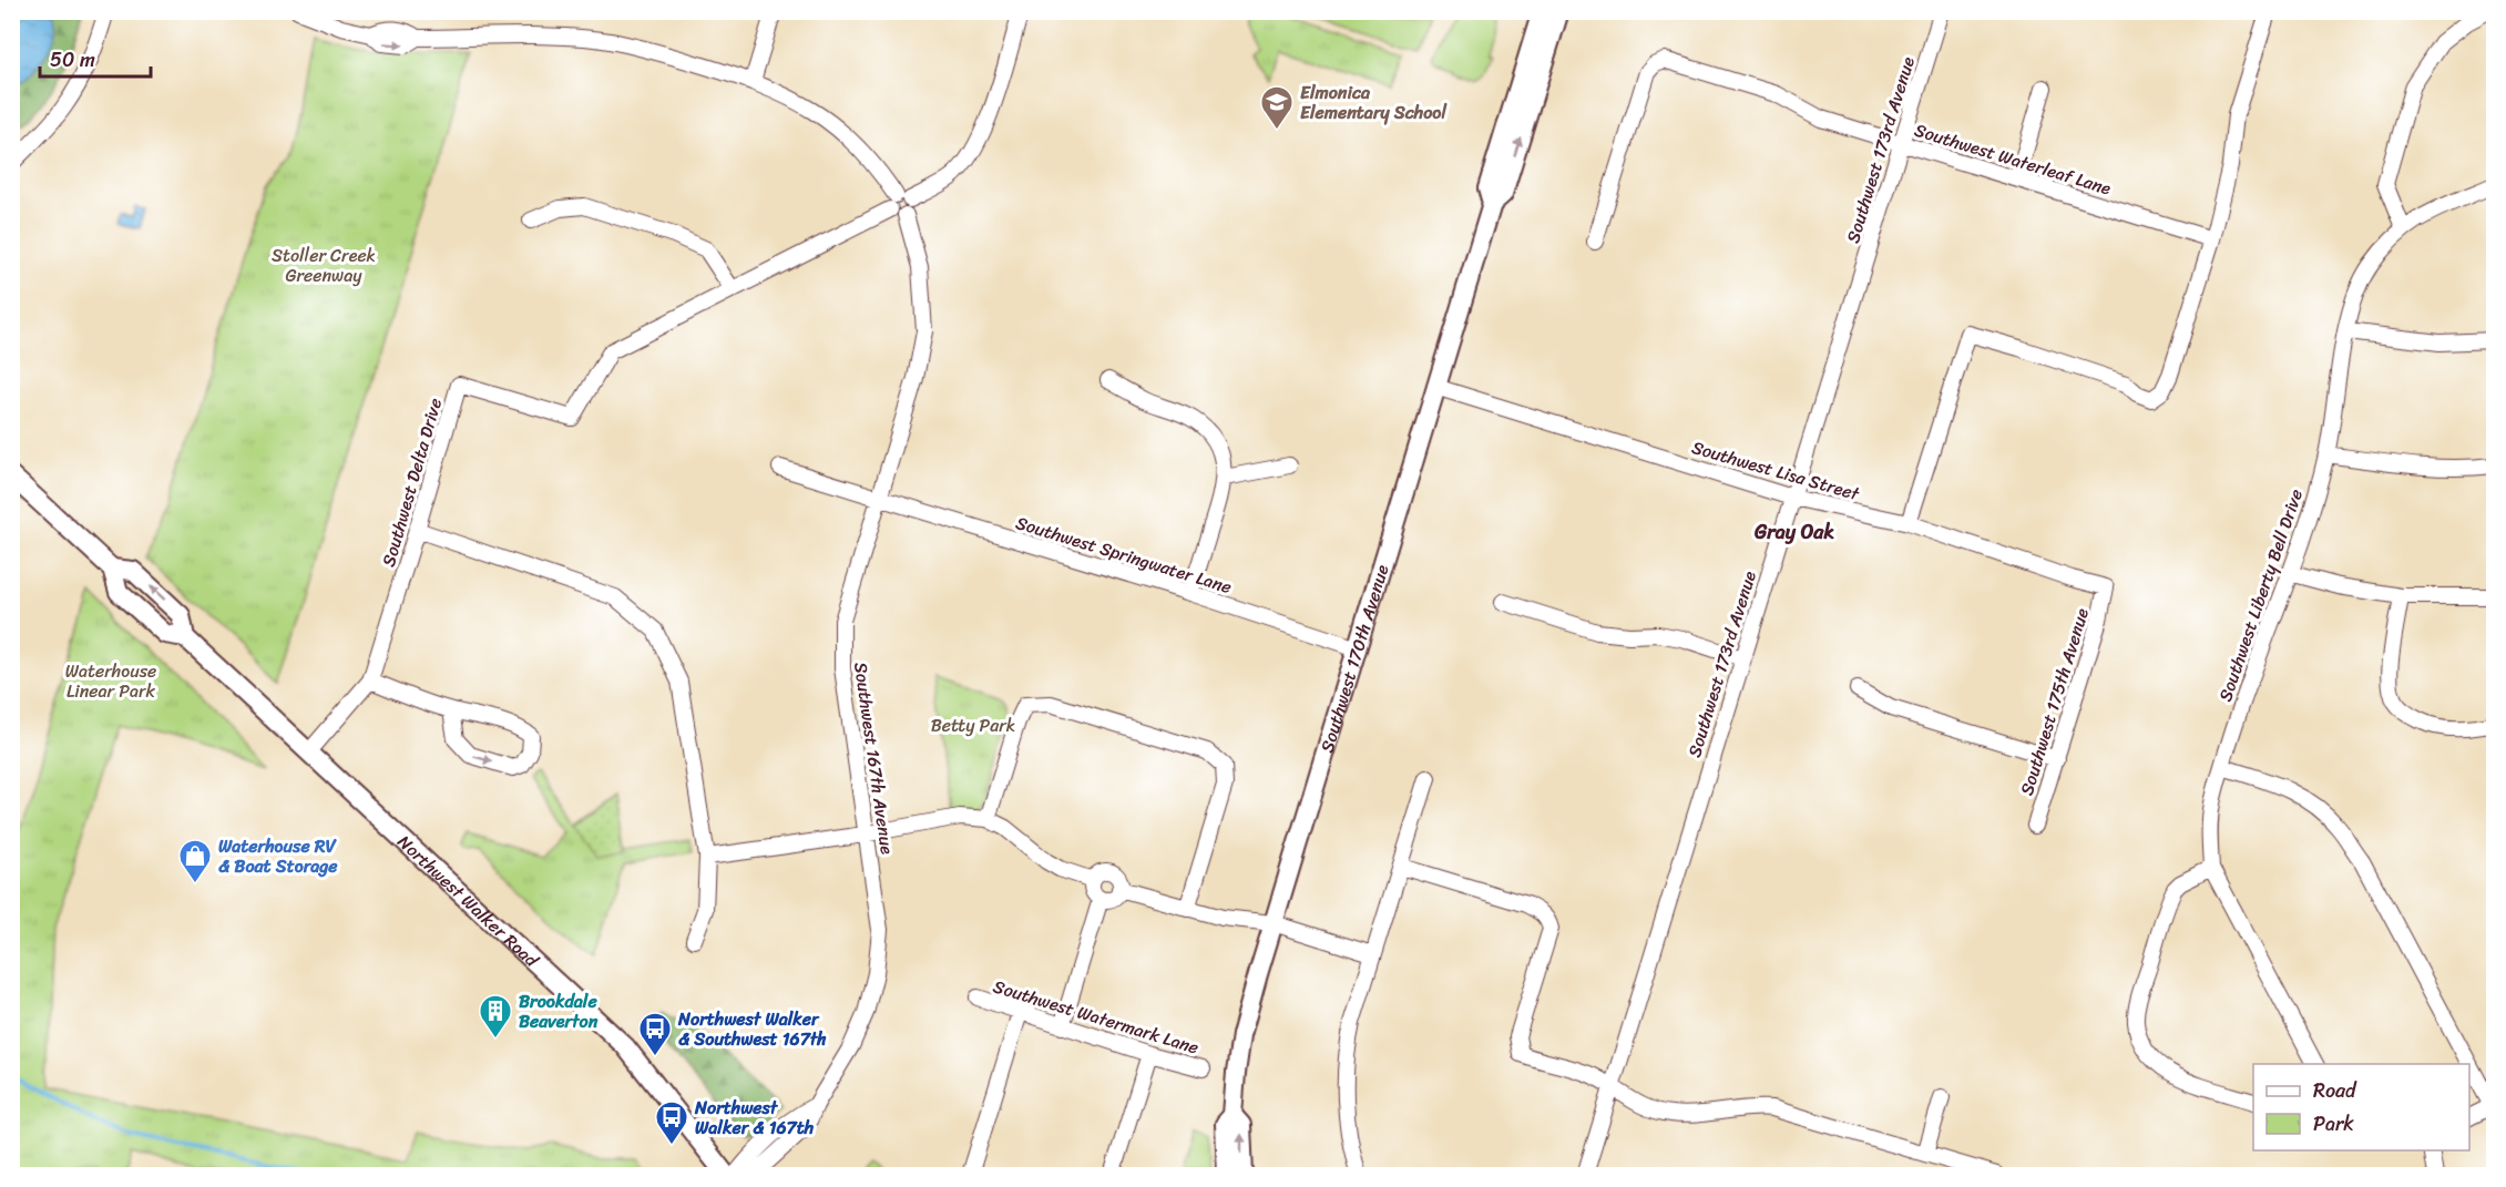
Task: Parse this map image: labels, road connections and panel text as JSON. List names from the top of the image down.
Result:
{
  "streets": {
    "main road": ["Southwest 170th Avenue", "Northwest Walker Road"],
    "street": [
      "Southwest 173rd Avenue",
      "Southwest Waterleaf Lane",
      "Southwest Lisa Street",
      "Southwest Delta Drive",
      "Southwest Springwater Lane",
      "Southwest Liberty Bell Drive",
      "Southwest 175th Avenue",
      "Southwest 167th Avenue",
      "Southwest Watermark Lane"
    ]
  },
  "crossings": [
    ["Southwest 173rd Avenue", "Southwest Waterleaf Lane"],
    ["Southwest 173rd Avenue", "Southwest Lisa Street"],
    ["Southwest Lisa Street", "Southwest 170th Avenue"],
    ["Southwest Lisa Street", "Southwest 175th Avenue"],
    ["Southwest Delta Drive", "Southwest 167th Avenue"],
    ["Southwest Delta Drive", "Northwest Walker Road"],
    ["Southwest Springwater Lane", "Southwest 170th Avenue"],
    ["Southwest Springwater Lane", "Southwest 167th Avenue"]
  ],
  "districts": ["Gray Oak"],
  "parks": ["Stoller Creek Greenway", "Waterhouse Linear Park", "Betty Park"],
  "places": {
    "school or university": ["Elmonica Elementary School"],
    "shop": ["Waterhouse RV & Boat Storage"],
    "building": ["Brookdale Beaverton"],
    "bus stop": ["Northwest Walker & Southwest 167th", "Northwest Walker & 167th"]
  },
  "legend": ["Road", "Park"],
  "scale_bar": "50 m"
}
